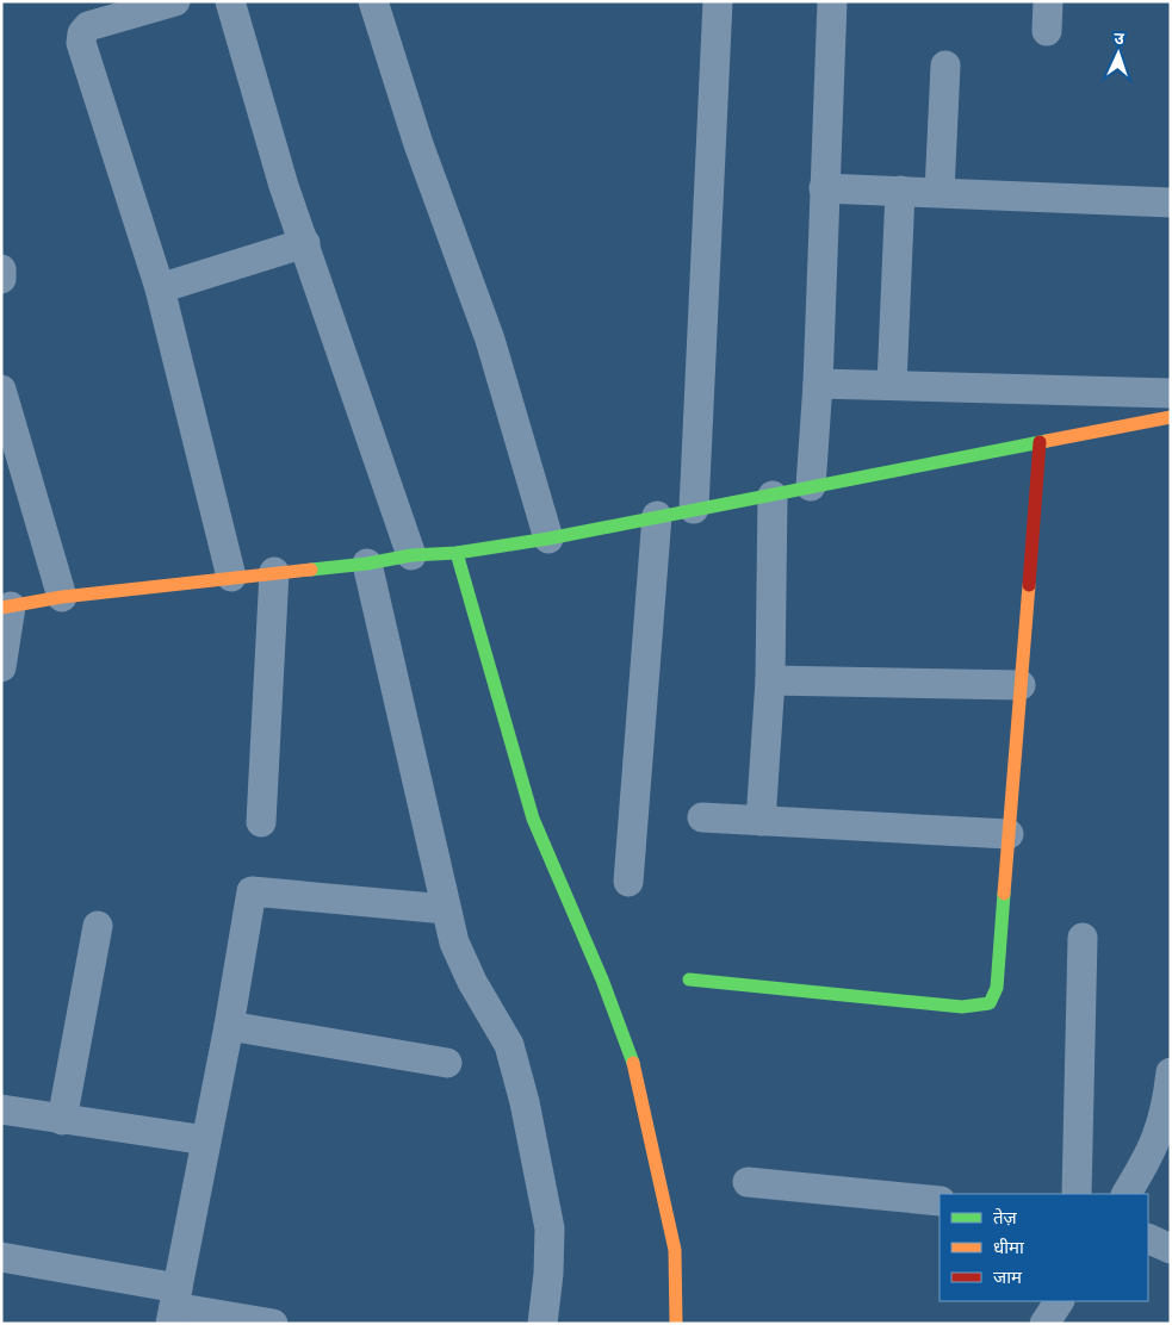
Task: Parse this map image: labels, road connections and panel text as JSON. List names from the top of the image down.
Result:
{
  "legend": ["तेज़", "धीमा", "जाम"],
  "north": "top"
}
